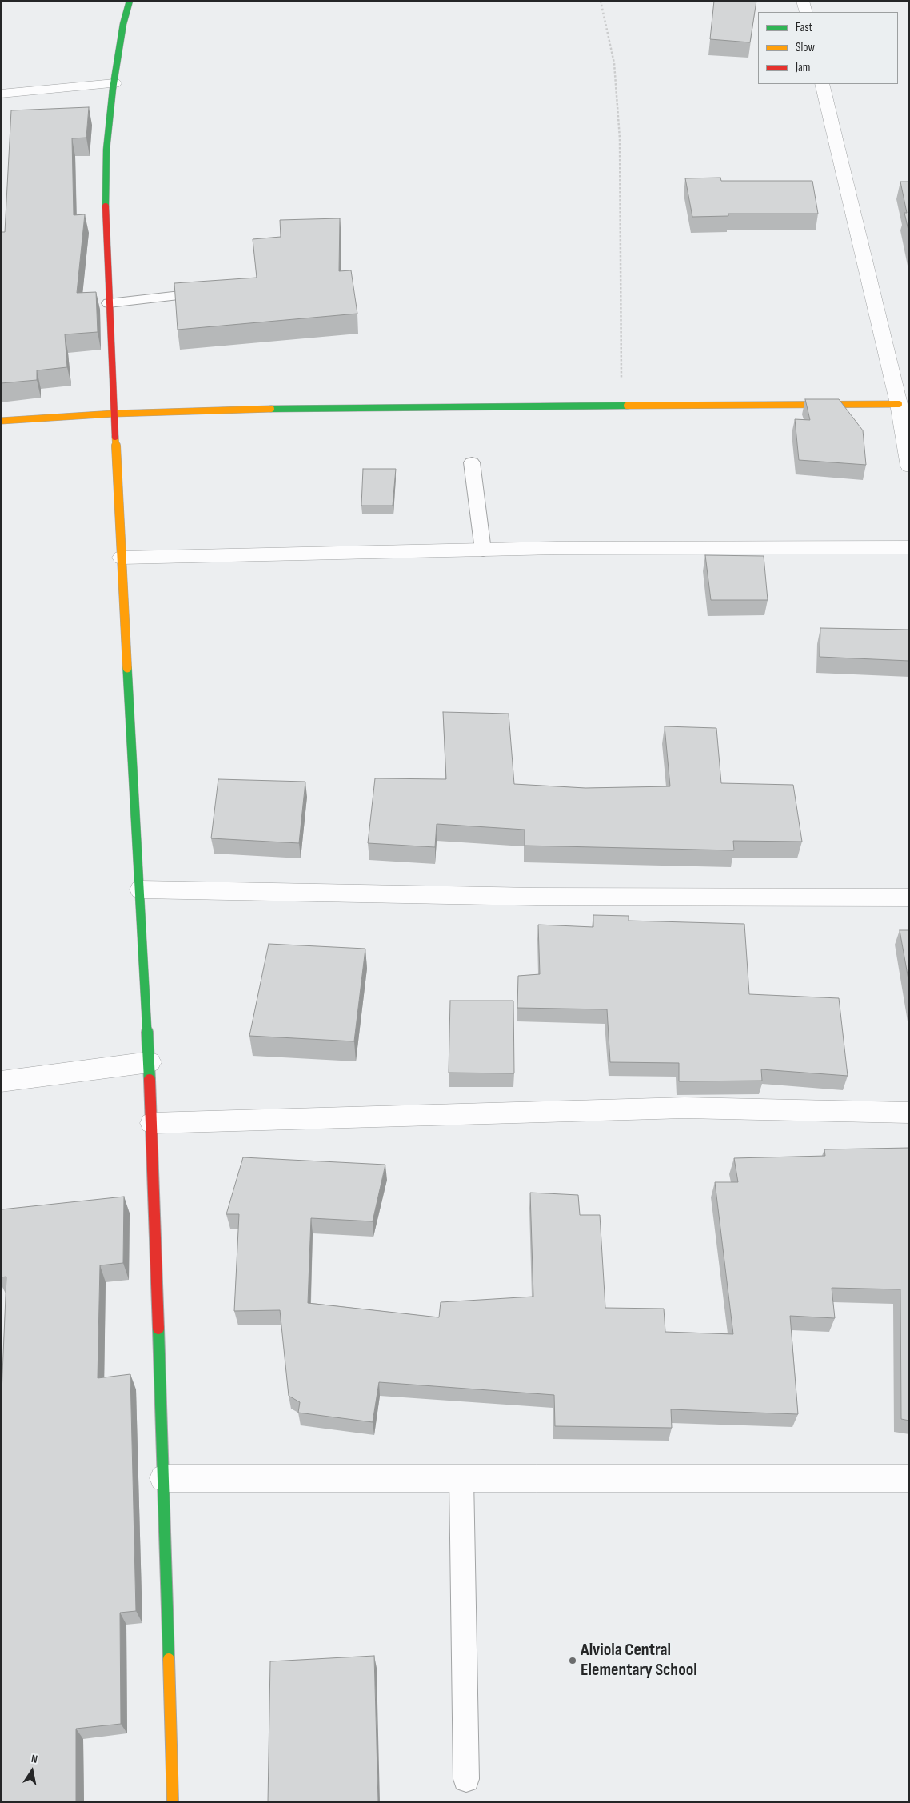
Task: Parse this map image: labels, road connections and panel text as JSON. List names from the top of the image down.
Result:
{
  "places": ["Alviola Central Elementary School"],
  "legend": ["Fast", "Slow", "Jam"],
  "north": "top"
}
